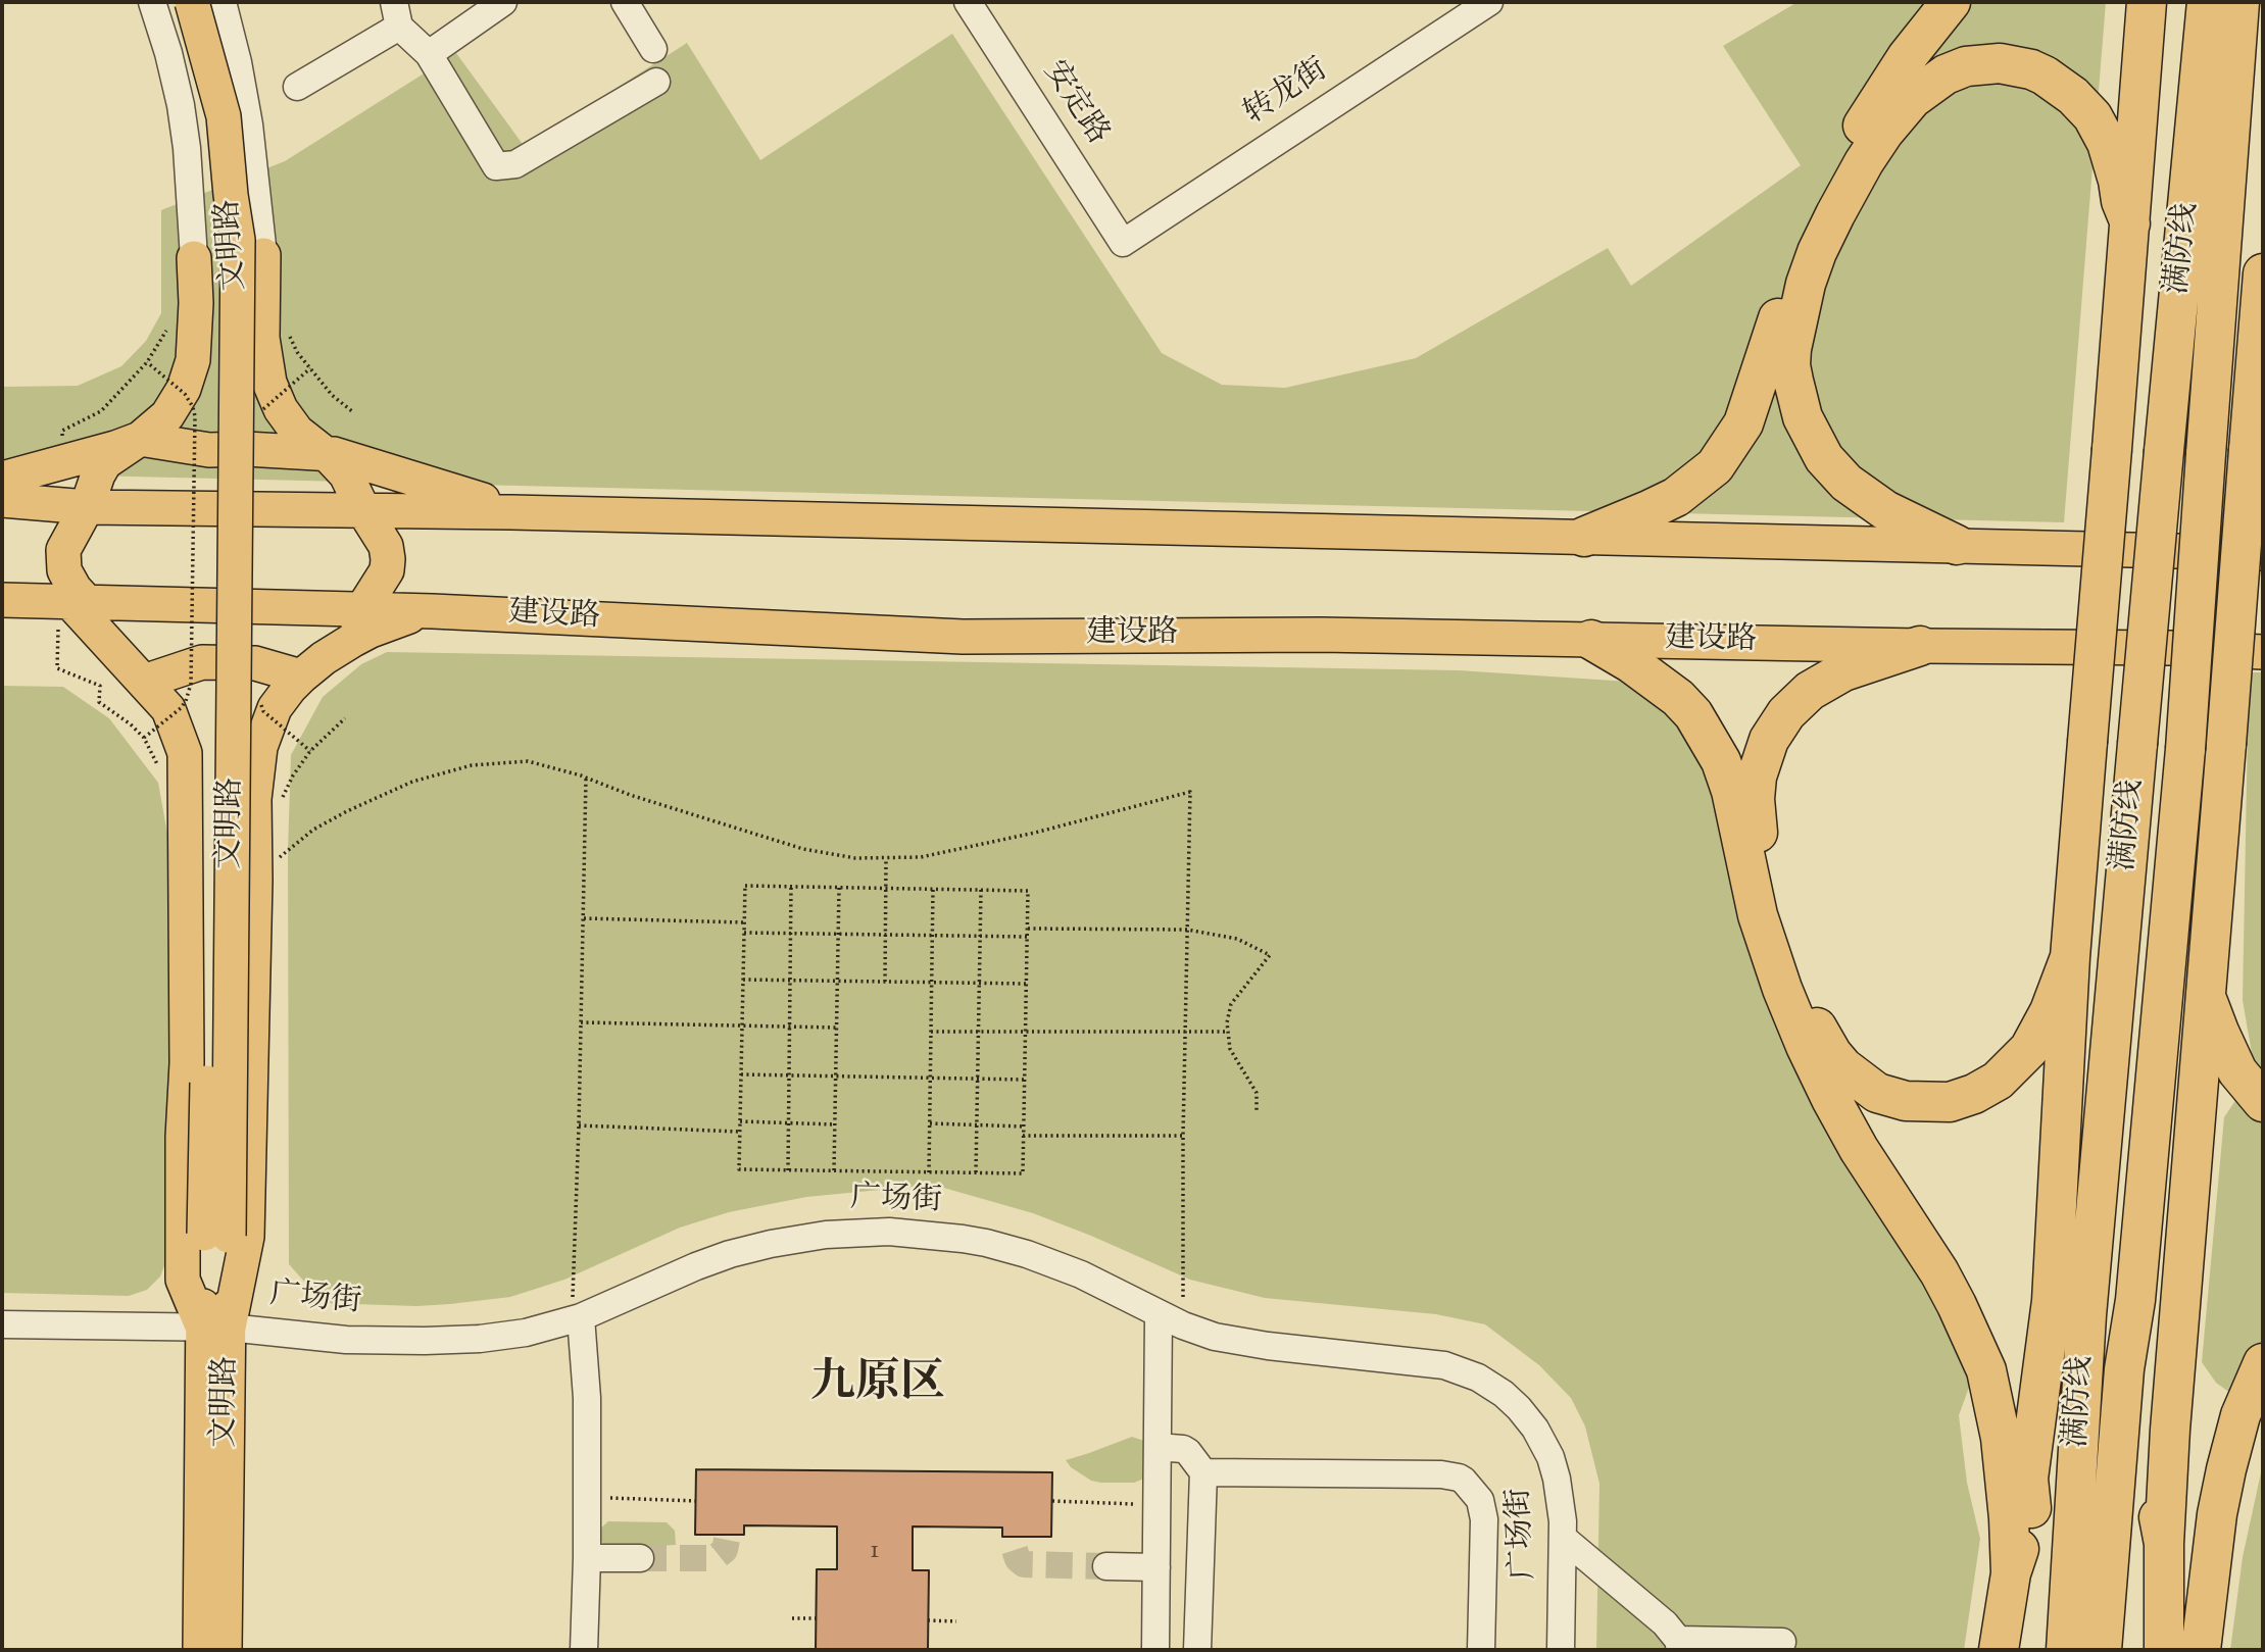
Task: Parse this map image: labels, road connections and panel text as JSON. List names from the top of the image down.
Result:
{
  "streets": {
    "highway": ["满防线"],
    "main road": ["文明路", "建设路"],
    "street": ["转龙街", "安定路", "广场街"]
  },
  "crossings": [
    ["转龙街", "安定路"],
    ["文明路", "广场街"]
  ],
  "districts": ["九原区"],
  "house_numbers": ["1"]
}
